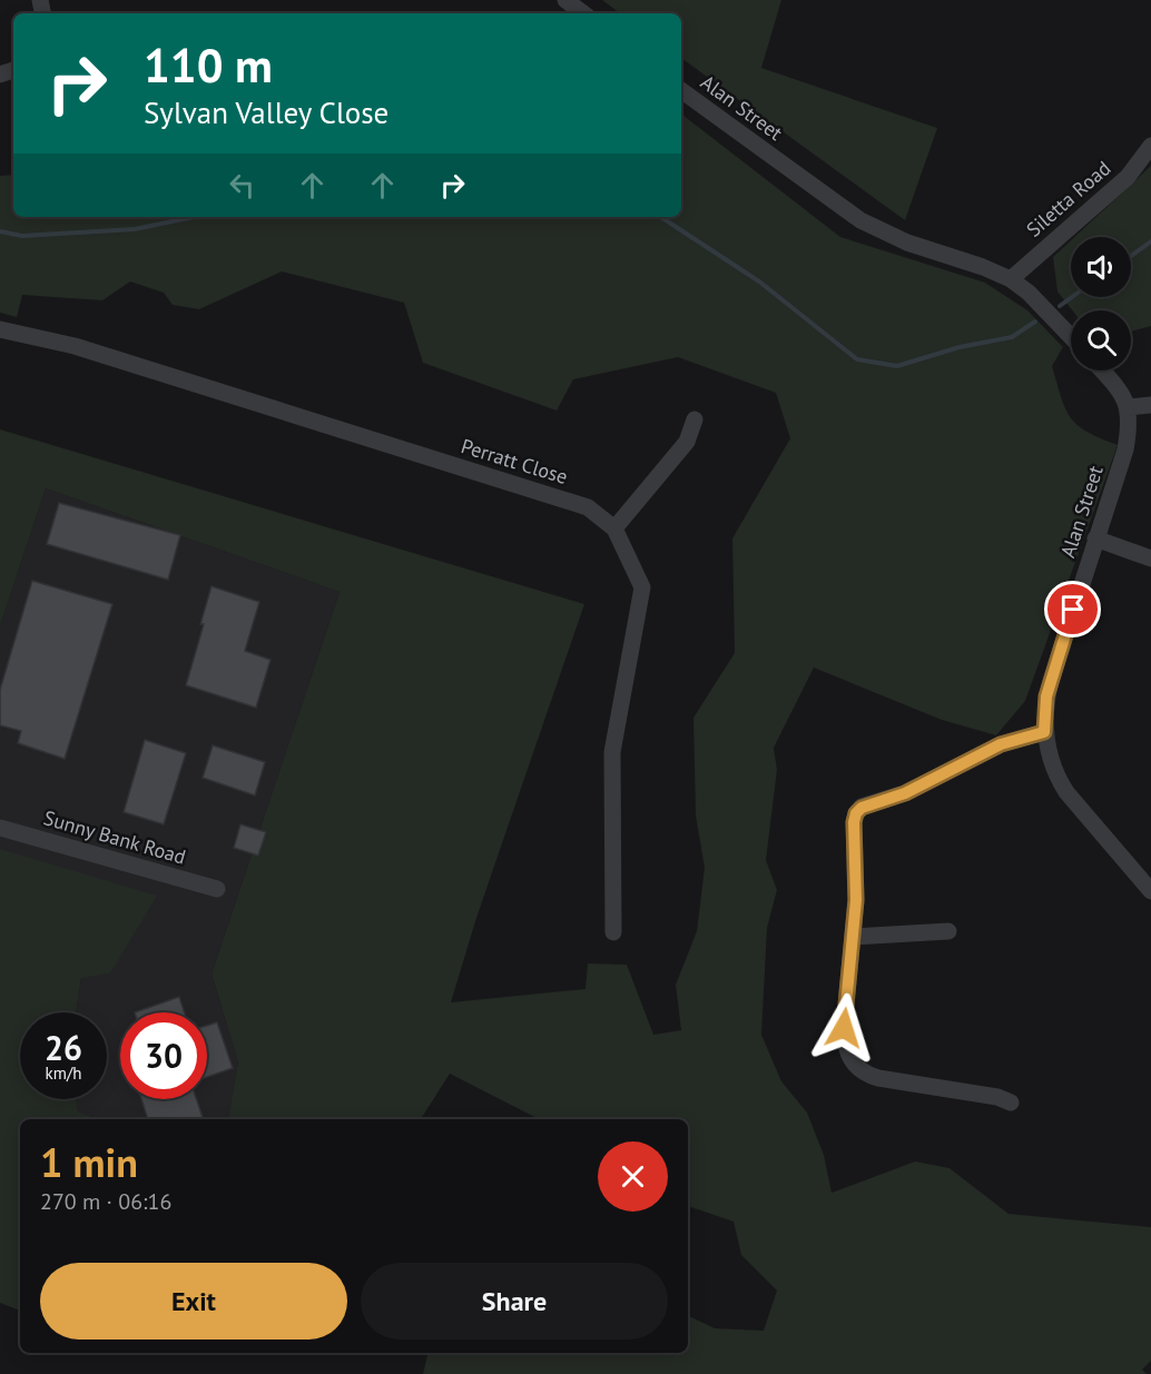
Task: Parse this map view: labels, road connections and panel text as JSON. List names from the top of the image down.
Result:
{
  "streets": {
    "street": [
      "Alan Street",
      "Siletta Road",
      "Perratt Close",
      "Sunny Bank Road"
    ]
  },
  "crossings": [
    ["Alan Street", "Siletta Road"]
  ],
  "page": {
    "turn": ["110 m", "Sylvan Valley Close"],
    "speed": "26 km/h",
    "limit": "30",
    "heading": ["1 min", "270 m · 06:16"],
    "buttons": ["Exit", "Share"]
  }
}
